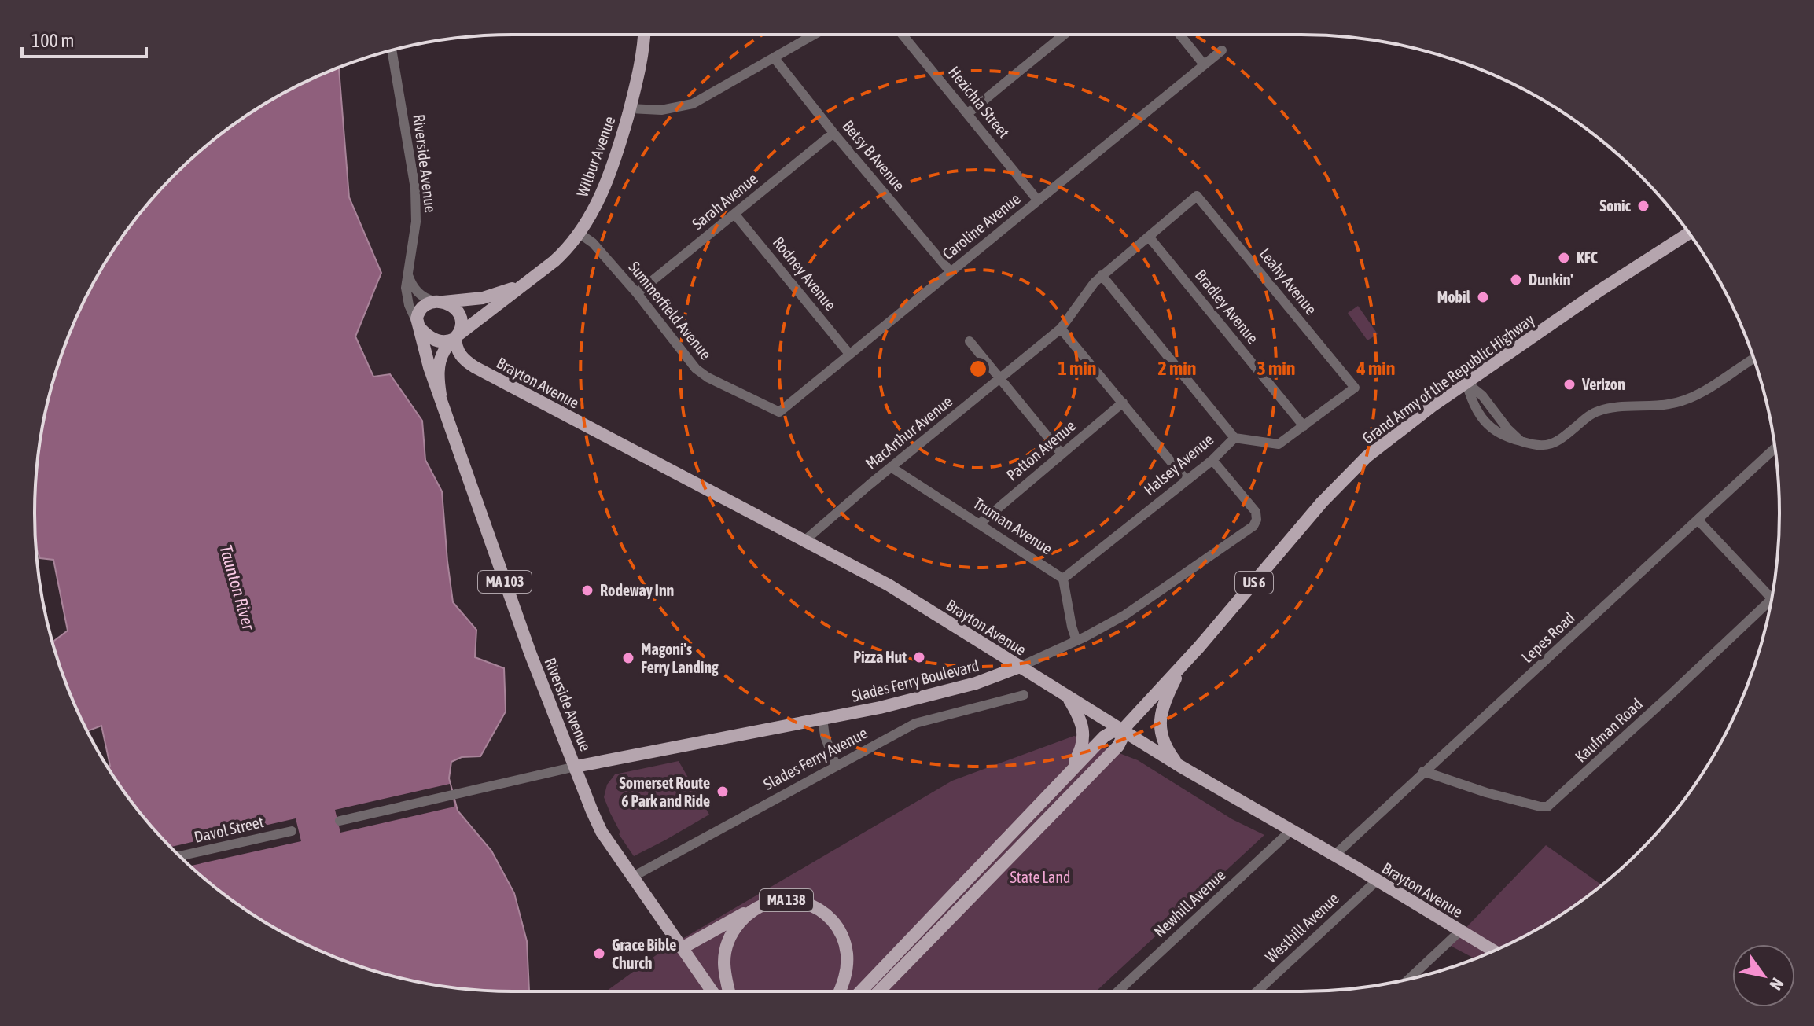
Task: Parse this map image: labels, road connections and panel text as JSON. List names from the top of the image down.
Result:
{
  "streets": {
    "main road": [
      "Wilbur Avenue",
      "Riverside Avenue",
      "Grand Army of the Republic Highway",
      "Brayton Avenue",
      "MA 103",
      "US 6",
      "Slades Ferry Boulevard",
      "MA 138"
    ],
    "street": [
      "Hezichia Street",
      "Betsy B Avenue",
      "Sarah Avenue",
      "Caroline Avenue",
      "Rodney Avenue",
      "Leahy Avenue",
      "Bradley Avenue",
      "Summerfield Avenue",
      "MacArthur Avenue",
      "Patton Avenue",
      "Halsey Avenue",
      "Truman Avenue",
      "Lepes Road",
      "Kaufman Road",
      "Slades Ferry Avenue",
      "Davol Street",
      "Newhill Avenue",
      "Westhill Avenue"
    ]
  },
  "crossings": [
    ["Hezichia Street", "Caroline Avenue"],
    ["Betsy B Avenue", "Sarah Avenue"],
    ["Betsy B Avenue", "Caroline Avenue"],
    ["Wilbur Avenue", "Riverside Avenue"],
    ["Wilbur Avenue", "Summerfield Avenue"],
    ["Wilbur Avenue", "Brayton Avenue"],
    ["Riverside Avenue", "Brayton Avenue"],
    ["Riverside Avenue", "Slades Ferry Boulevard"],
    ["Riverside Avenue", "Slades Ferry Avenue"],
    ["Sarah Avenue", "Rodney Avenue"],
    ["Sarah Avenue", "Summerfield Avenue"],
    ["Caroline Avenue", "Rodney Avenue"],
    ["Caroline Avenue", "Summerfield Avenue"],
    ["Leahy Avenue", "MacArthur Avenue"],
    ["Leahy Avenue", "Halsey Avenue"],
    ["Bradley Avenue", "MacArthur Avenue"],
    ["Bradley Avenue", "Halsey Avenue"],
    ["Grand Army of the Republic Highway", "Brayton Avenue"],
    ["Grand Army of the Republic Highway", "US 6"],
    ["Brayton Avenue", "MacArthur Avenue"],
    ["Brayton Avenue", "US 6"],
    ["Brayton Avenue", "Lepes Road"],
    ["Brayton Avenue", "Slades Ferry Boulevard"],
    ["Brayton Avenue", "Newhill Avenue"],
    ["Brayton Avenue", "Westhill Avenue"],
    ["MacArthur Avenue", "Truman Avenue"],
    ["Patton Avenue", "Truman Avenue"],
    ["Halsey Avenue", "Truman Avenue"],
    ["Halsey Avenue", "Slades Ferry Boulevard"],
    ["Lepes Road", "Kaufman Road"]
  ],
  "water": ["Taunton River"],
  "parks": ["State Land"],
  "places": [
    "Sonic",
    "KFC",
    "Dunkin'",
    "Mobil",
    "Verizon",
    "Rodeway Inn",
    "Pizza Hut",
    "Magoni's Ferry Landing",
    "Somerset Route 6 Park and Ride",
    "Grace Bible Church"
  ],
  "scale_bar": "100 m",
  "north": "bottom right",
  "rings": [
    "1 min",
    "2 min",
    "3 min",
    "4 min"
  ]
}
